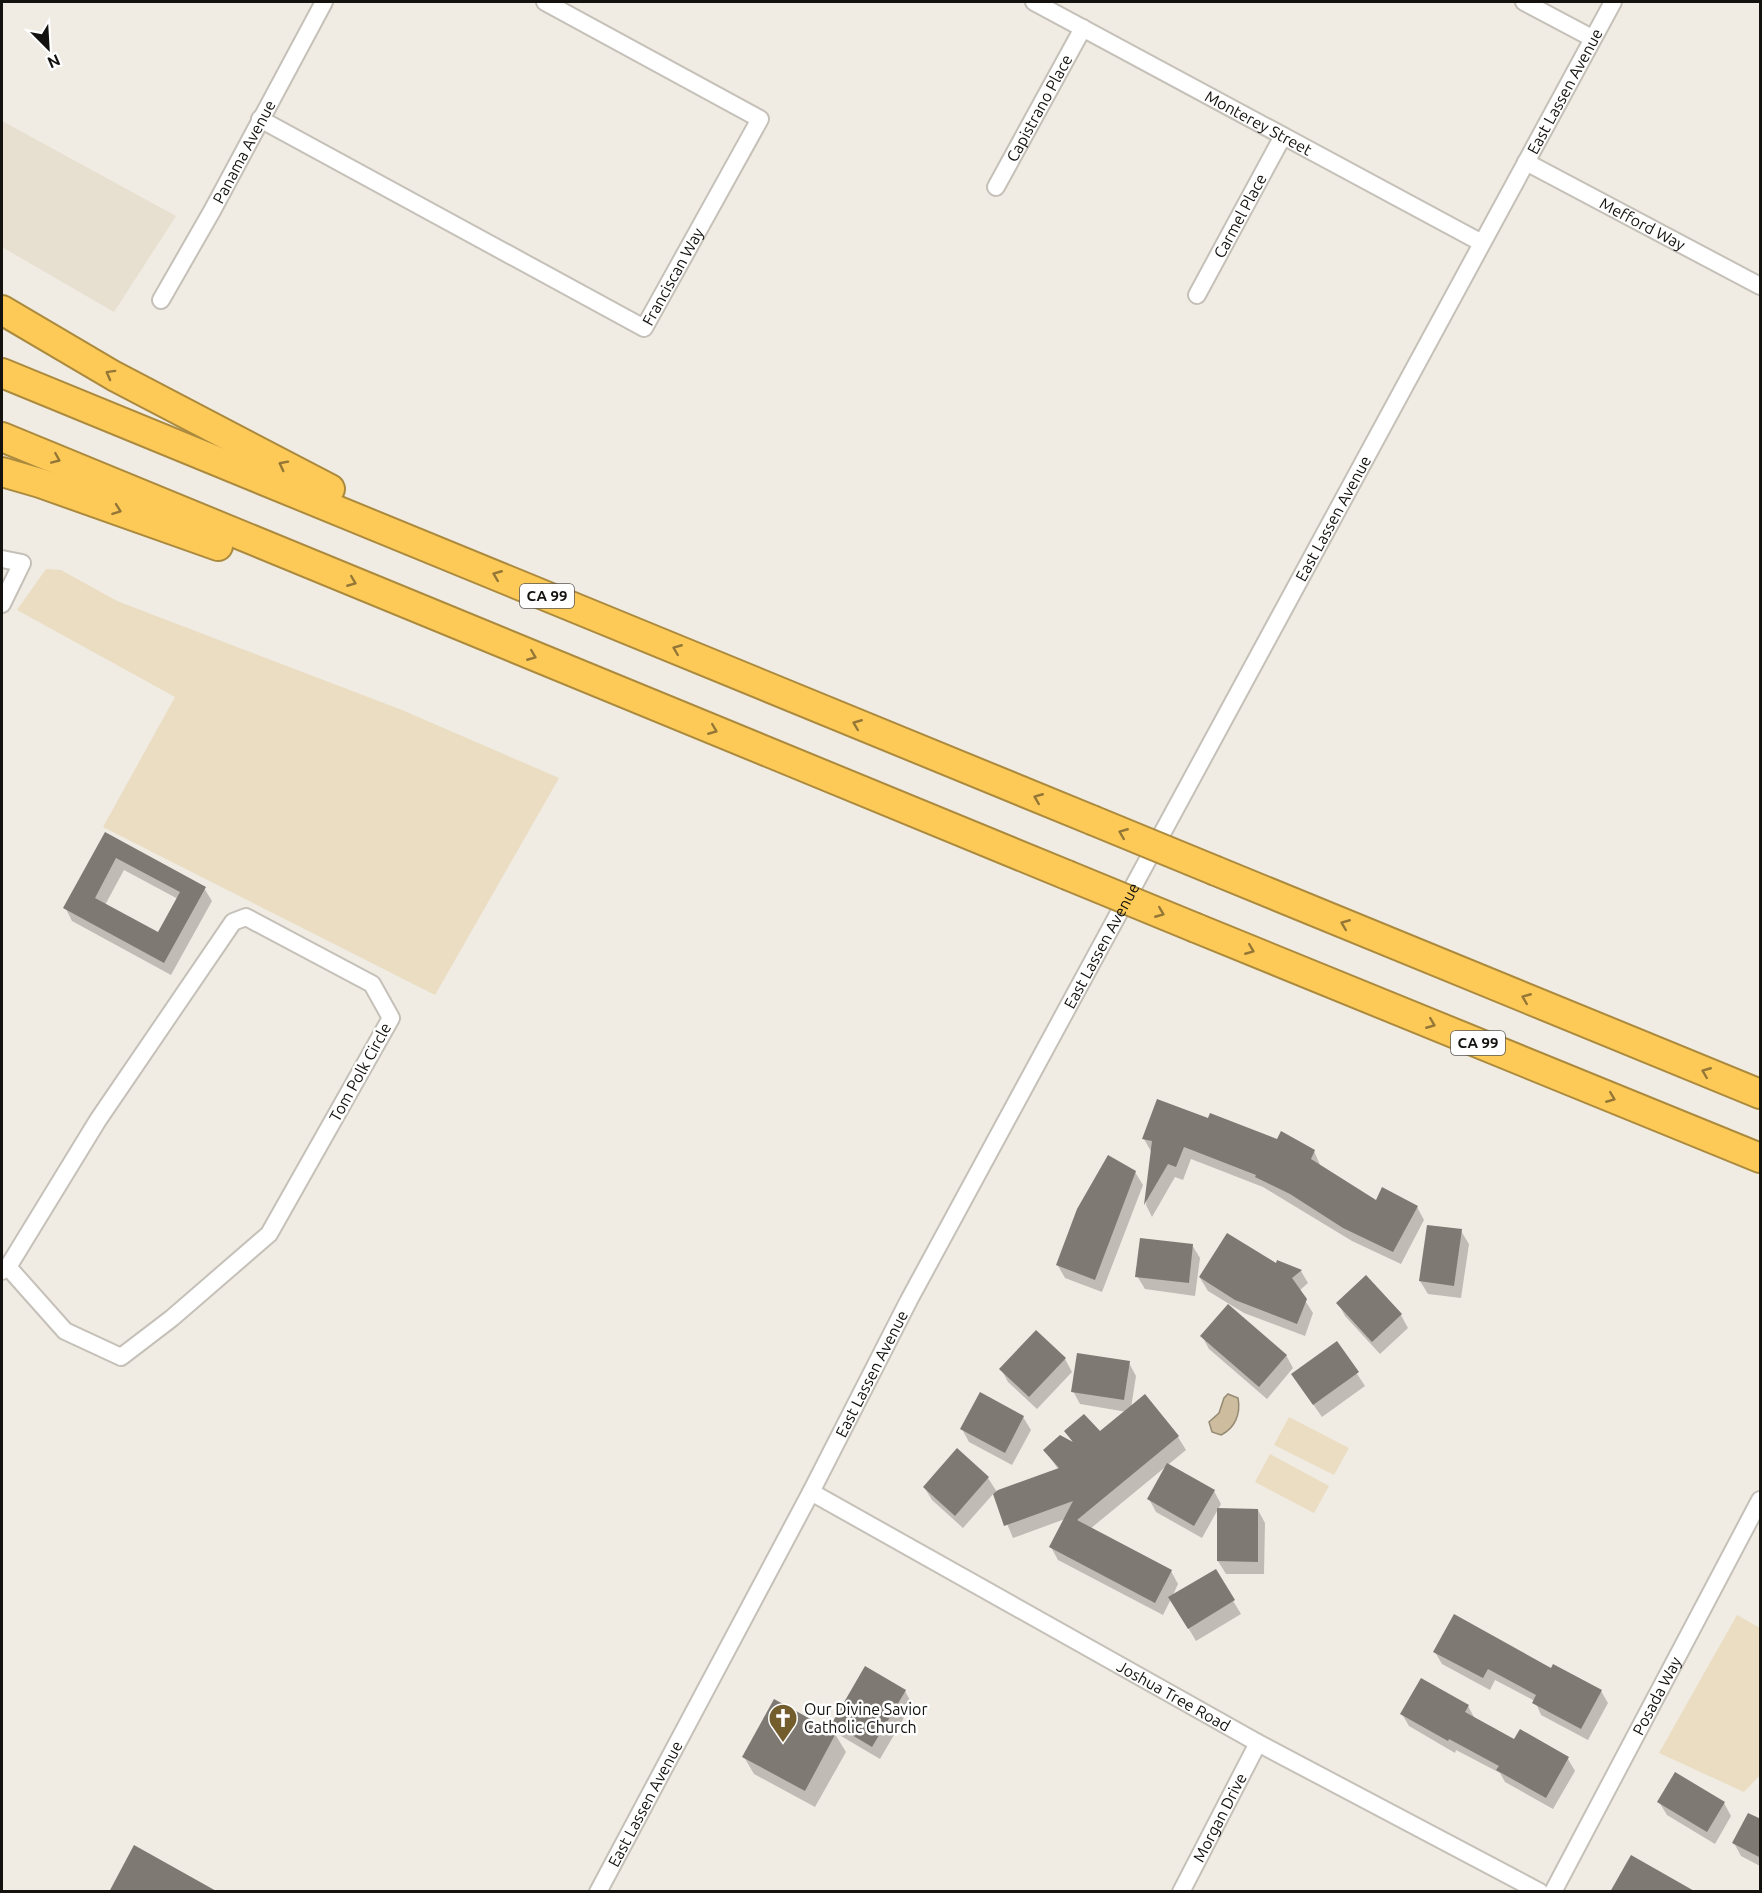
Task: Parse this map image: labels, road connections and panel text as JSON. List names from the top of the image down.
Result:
{
  "streets": {
    "highway": ["CA 99"],
    "street": [
      "East Lassen Avenue",
      "Capistrano Place",
      "Monterey Street",
      "Panama Avenue",
      "Carmel Place",
      "Mefford Way",
      "Franciscan Way",
      "Tom Polk Circle",
      "Joshua Tree Road",
      "Posada Way",
      "Morgan Drive"
    ]
  },
  "crossings": [
    ["East Lassen Avenue", "Monterey Street"],
    ["East Lassen Avenue", "Mefford Way"],
    ["East Lassen Avenue", "Joshua Tree Road"],
    ["Capistrano Place", "Monterey Street"],
    ["Monterey Street", "Carmel Place"],
    ["Panama Avenue", "Franciscan Way"],
    ["Joshua Tree Road", "Morgan Drive"]
  ],
  "places": {
    "church": ["Our Divine Savior Catholic Church"]
  },
  "north": "bottom right"
}
